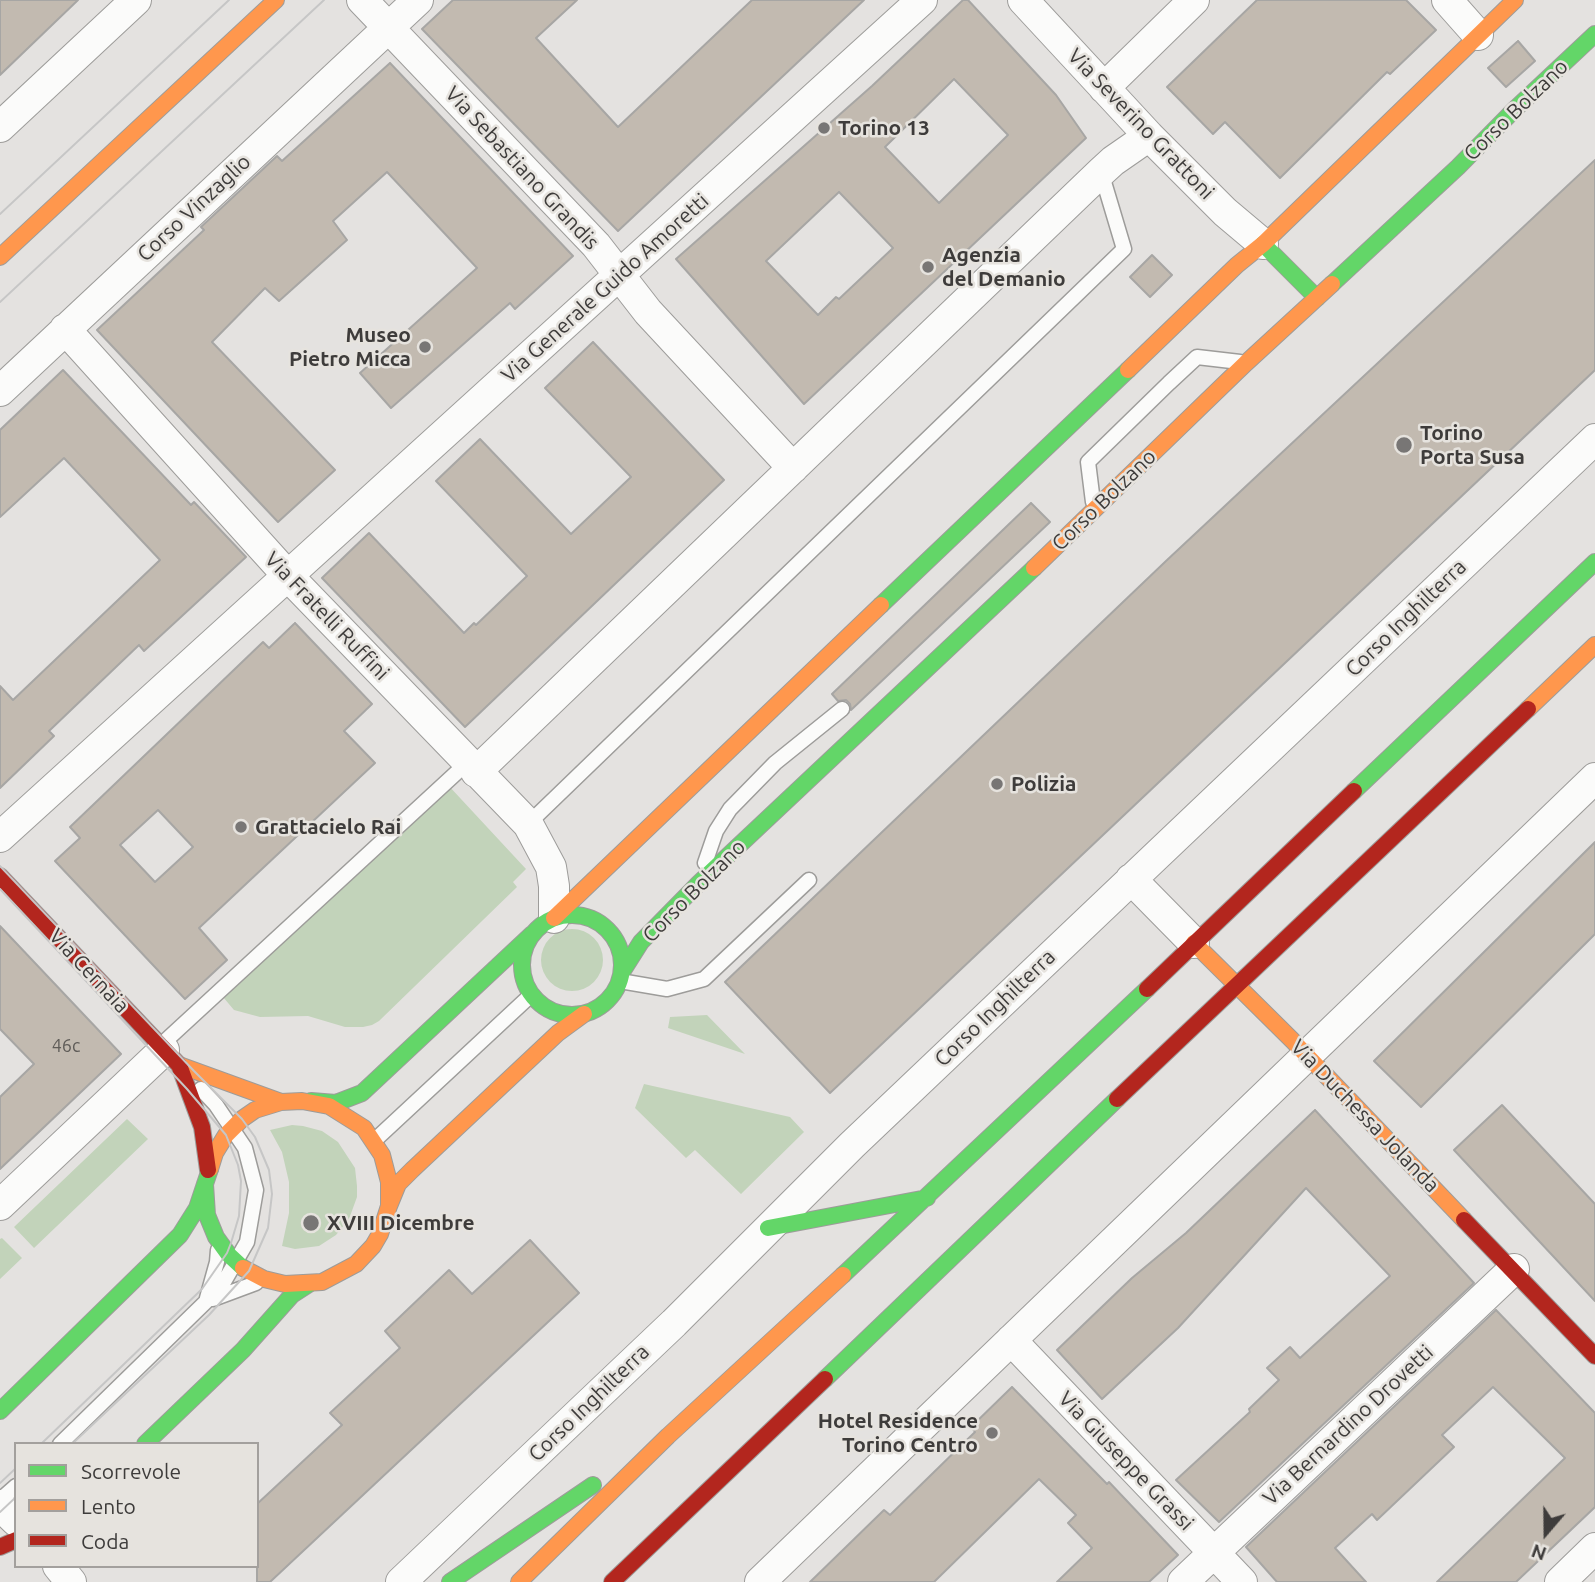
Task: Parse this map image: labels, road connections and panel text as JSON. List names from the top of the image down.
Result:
{
  "streets": {
    "main road": ["Corso Bolzano", "Via Cernaia", "Via Duchessa Jolanda"],
    "street": [
      "Via Severino Grattoni",
      "Via Sebastiano Grandis",
      "Corso Vinzaglio",
      "Via Generale Guido Amoretti",
      "Via Fratelli Ruffini",
      "Corso Inghilterra",
      "Via Bernardino Drovetti",
      "Via Giuseppe Grassi"
    ]
  },
  "crossings": [
    ["Corso Bolzano", "Via Fratelli Ruffini"],
    ["Via Sebastiano Grandis", "Corso Vinzaglio"],
    ["Via Sebastiano Grandis", "Via Generale Guido Amoretti"],
    ["Corso Vinzaglio", "Via Fratelli Ruffini"],
    ["Via Generale Guido Amoretti", "Via Fratelli Ruffini"],
    ["Corso Inghilterra", "Via Duchessa Jolanda"],
    ["Via Duchessa Jolanda", "Via Bernardino Drovetti"],
    ["Via Bernardino Drovetti", "Via Giuseppe Grassi"]
  ],
  "places": [
    "Torino 13",
    "Agenzia del Demanio",
    "Museo Pietro Micca",
    "Torino Porta Susa",
    "Polizia",
    "Grattacielo Rai",
    "XVIII Dicembre",
    "Hotel Residence Torino Centro"
  ],
  "house_numbers": ["46c"],
  "legend": ["Scorrevole", "Lento", "Coda"],
  "north": "bottom"
}
